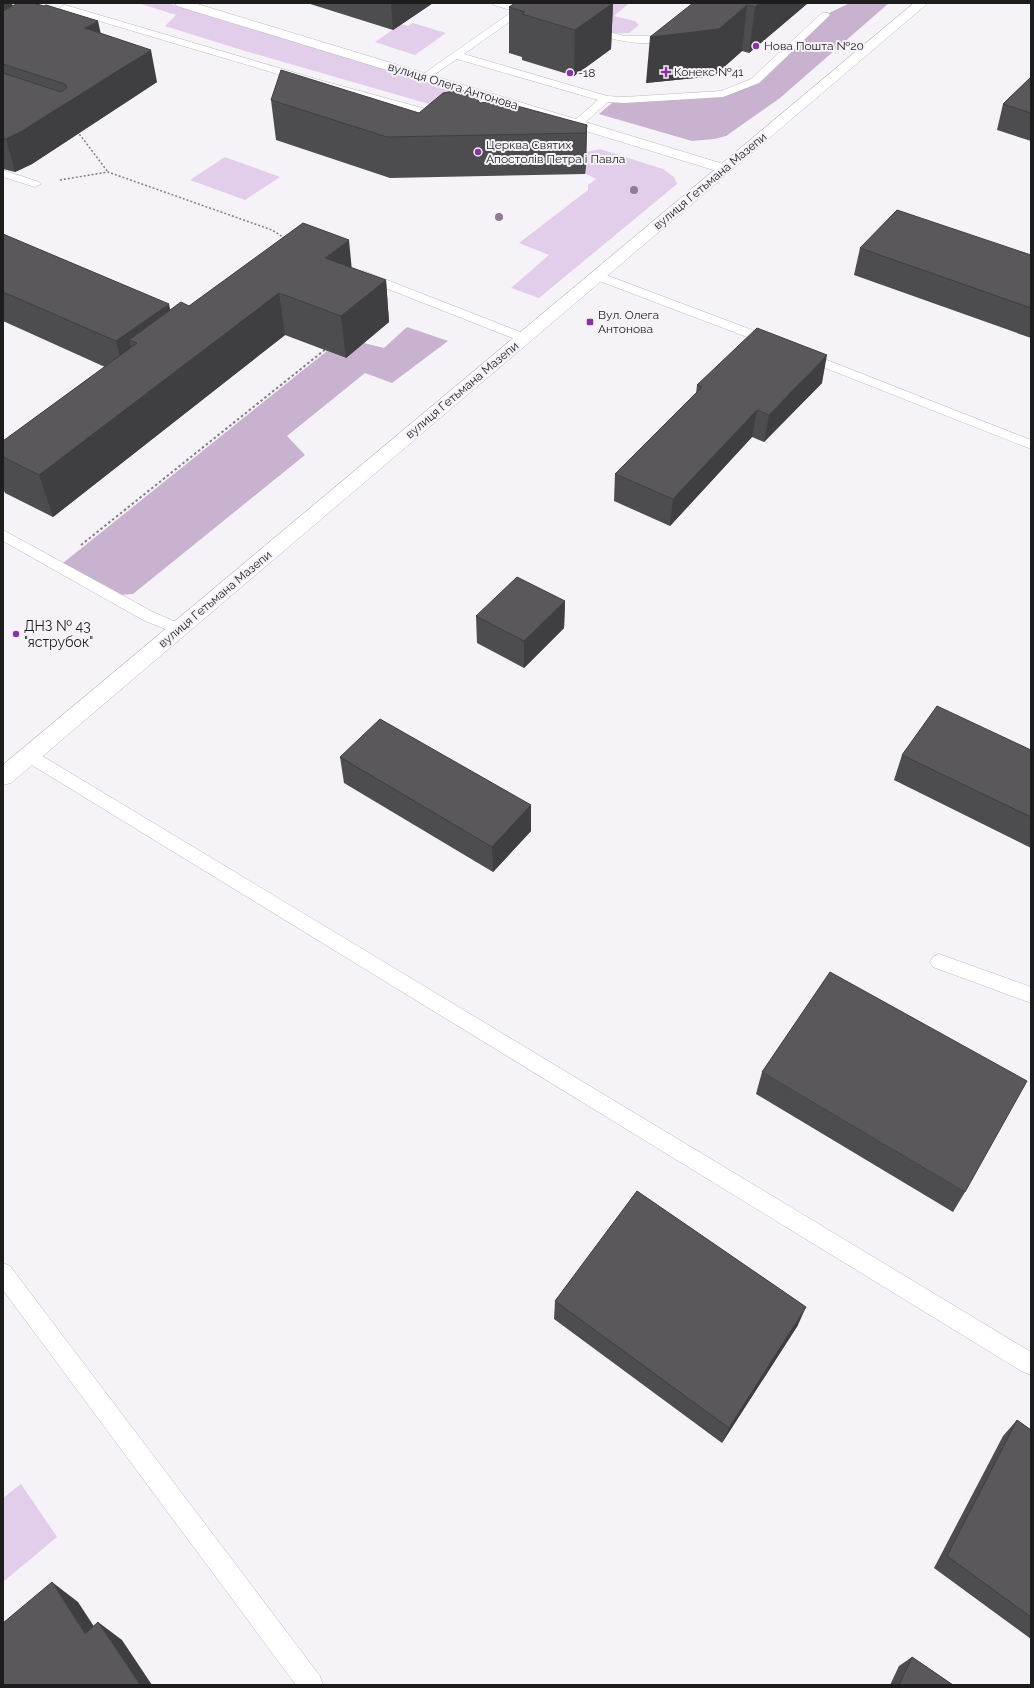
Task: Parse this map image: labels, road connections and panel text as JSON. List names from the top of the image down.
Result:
{
  "streets": {
    "main road": ["вулиця Олега Антонова", "вулиця Гетьмана Мазепи"]
  },
  "crossings": [
    ["вулиця Олега Антонова", "вулиця Гетьмана Мазепи"]
  ],
  "places": {
    "other": [
      "Нова Пошта №20",
      "-18",
      "Церква Святих Апостолів Петра і Павла",
      "ДНЗ № 43 \"яструбок\""
    ],
    "health": ["Конекс №41"],
    "transit": ["Вул. Олега Антонова"]
  }
}
